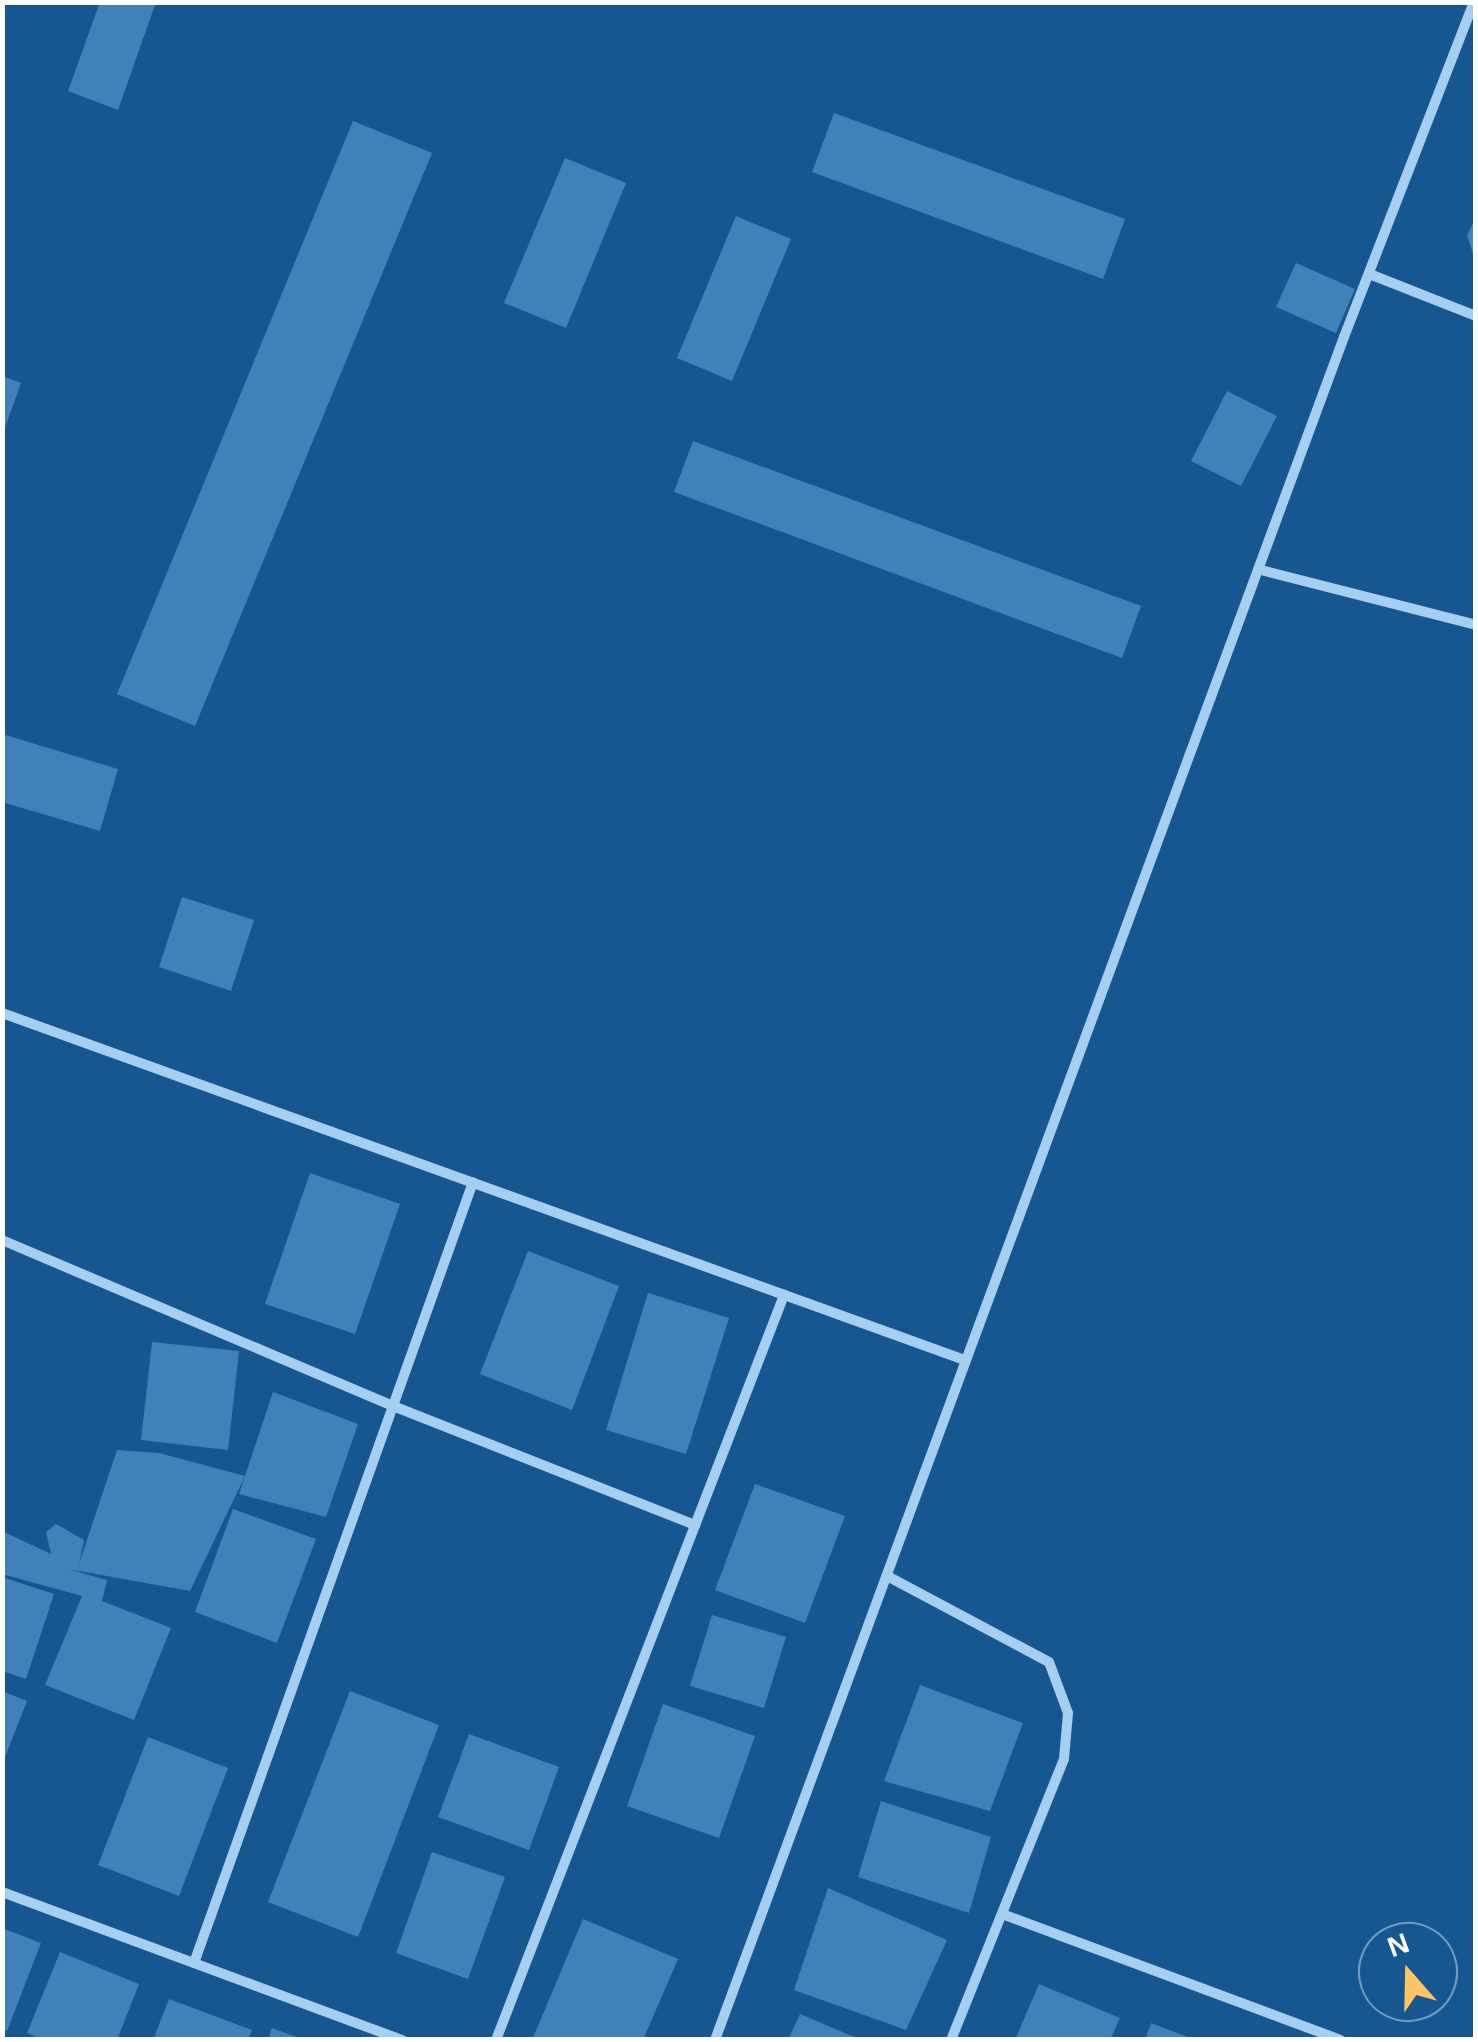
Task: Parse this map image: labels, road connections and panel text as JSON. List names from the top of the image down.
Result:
{
  "north": "top"
}
